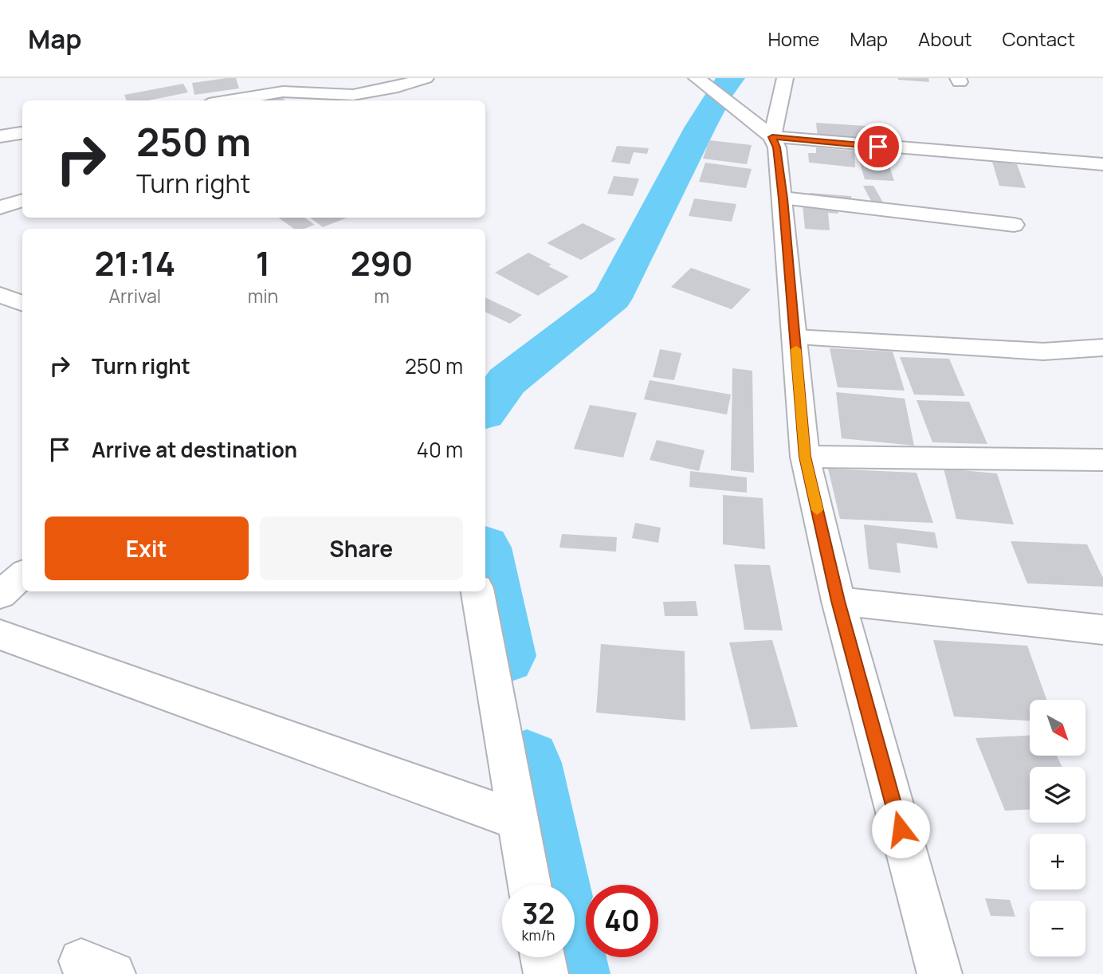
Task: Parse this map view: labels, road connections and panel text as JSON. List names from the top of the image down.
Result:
{
  "north": "bottom right",
  "page": {
    "header": "Map",
    "nav": [
      "Home",
      "Map",
      "About",
      "Contact"
    ],
    "turn": ["250 m", "Turn right"],
    "eta": [
      "21:14",
      "Arrival",
      "1",
      "min",
      "290",
      "m"
    ],
    "list": [
      {
        "name": "Turn right",
        "value": "250 m"
      },
      {
        "name": "Arrive at destination",
        "value": "40 m"
      }
    ],
    "buttons": ["Exit", "Share"],
    "map_buttons": ["+", "−"],
    "speed": "32 km/h",
    "limit": "40"
  }
}
